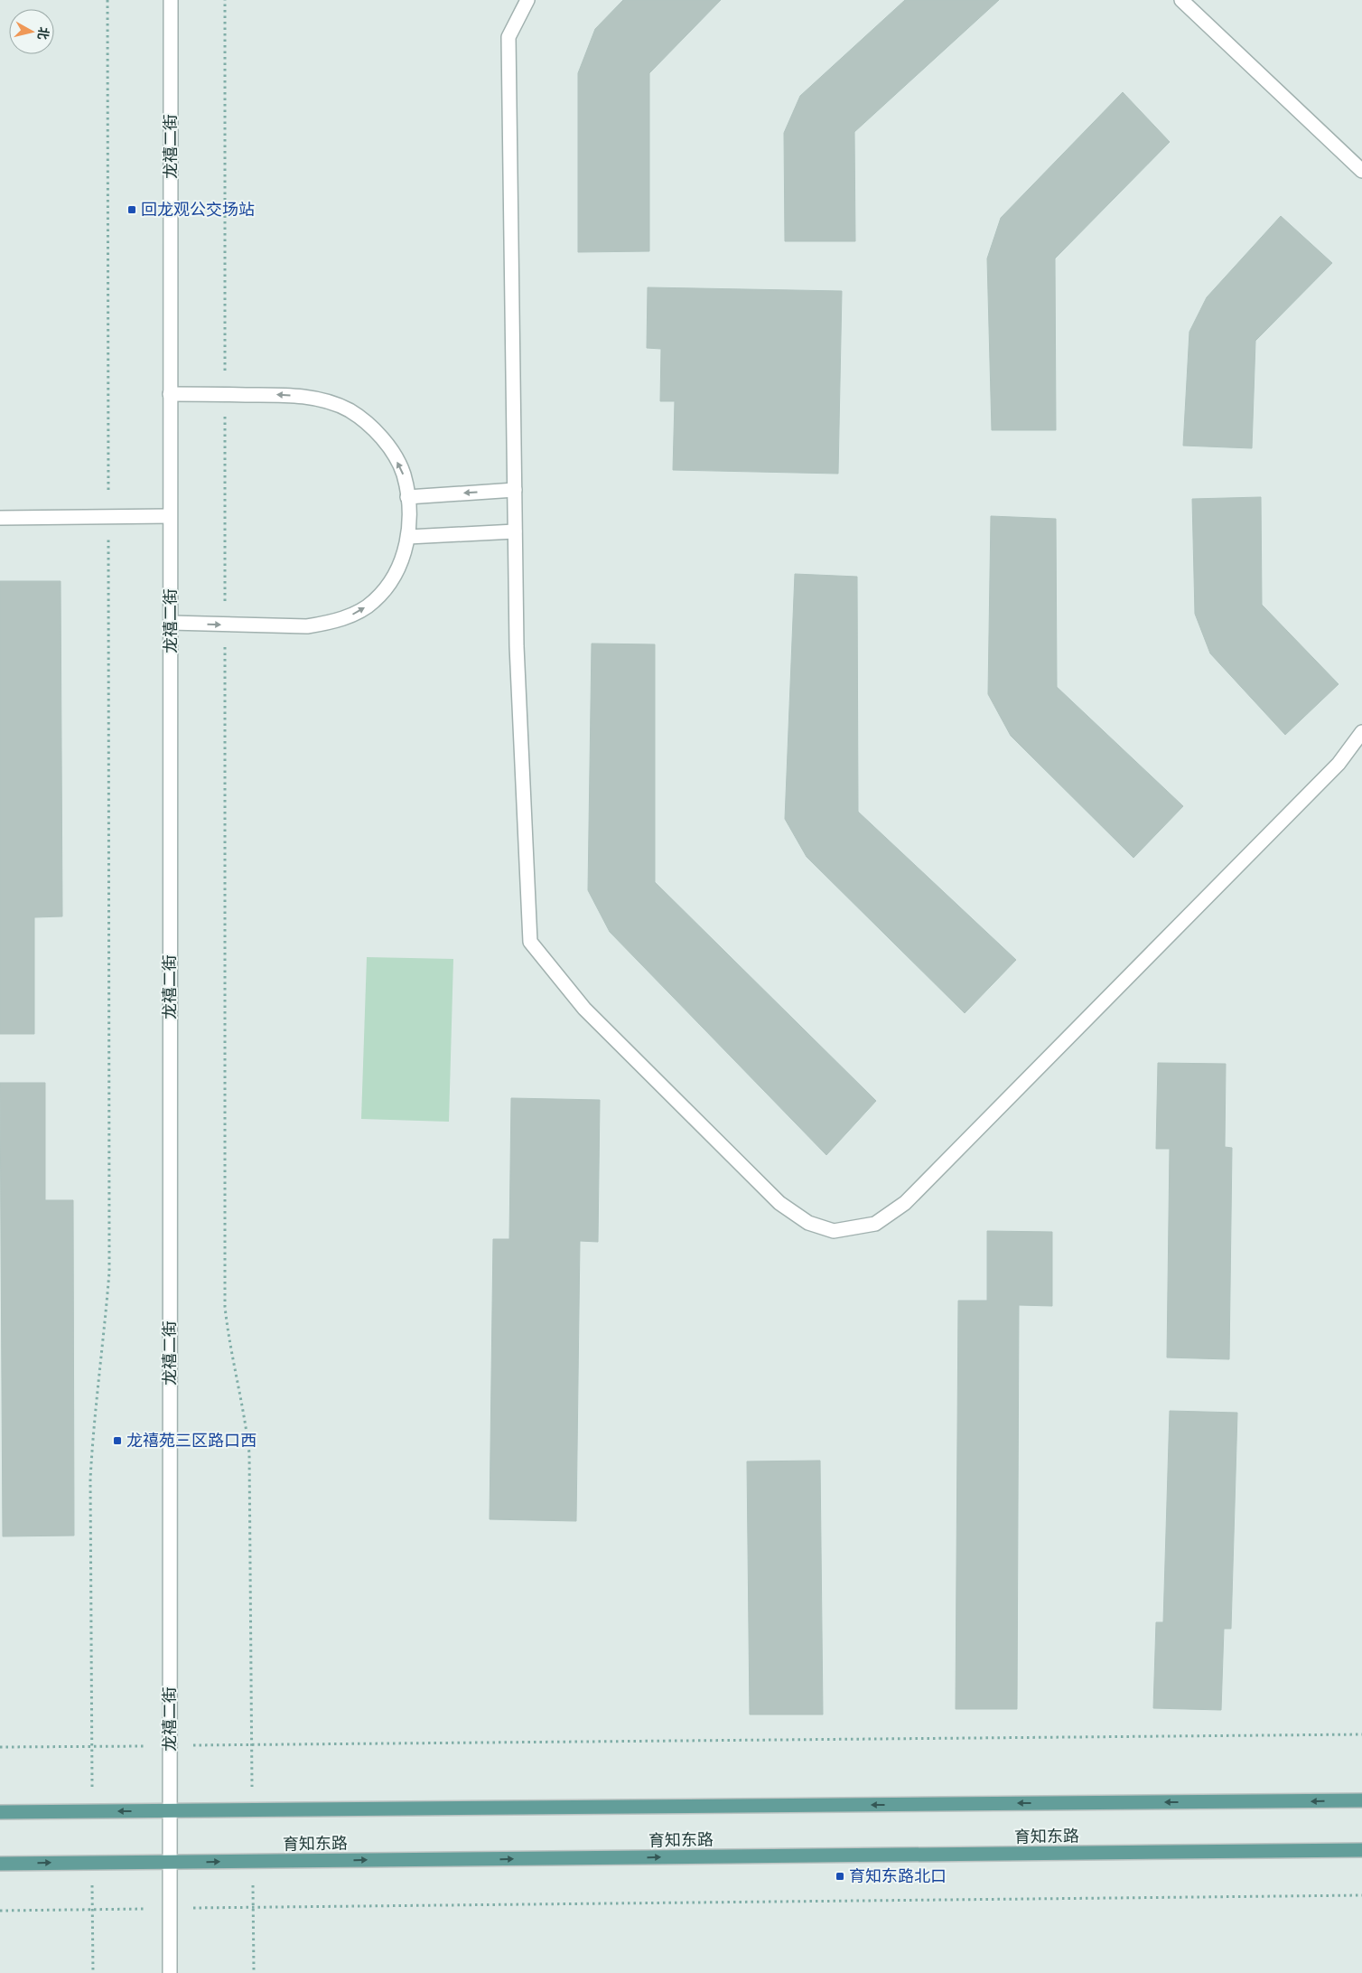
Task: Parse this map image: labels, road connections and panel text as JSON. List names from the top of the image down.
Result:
{
  "streets": {
    "main road": ["育知东路"],
    "street": ["龙禧二街"]
  },
  "crossings": [
    ["龙禧二街", "育知东路"]
  ],
  "places": {
    "transit": ["回龙观公交场站", "龙禧苑三区路口西", "育知东路北口"]
  },
  "north": "right"
}
